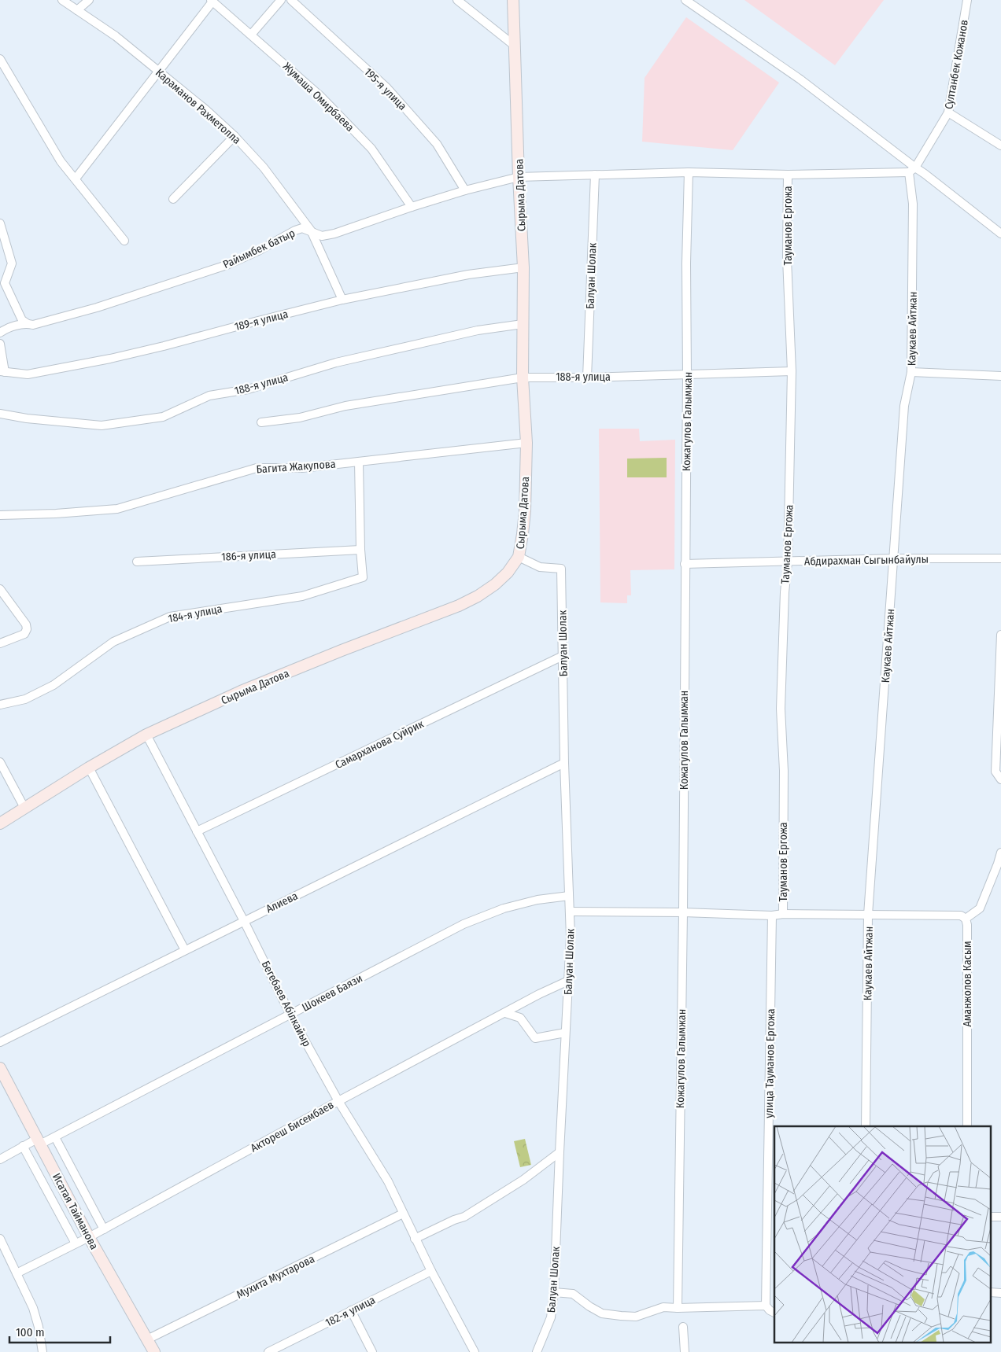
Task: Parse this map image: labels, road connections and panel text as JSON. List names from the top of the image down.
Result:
{
  "streets": {
    "street": [
      "Султанбек Кожанов",
      "195-я улица",
      "Жумаша Омирбаева",
      "Караманов Рахметолла",
      "Сырыма Датова",
      "Тауманов Ергожа",
      "Райымбек батыр",
      "Балуан Шолак",
      "189-я улица",
      "Каукаев Айтжан",
      "188-я улица",
      "Кожагулов Галымжан",
      "Багита Жакупова",
      "186-я улица",
      "Абдирахман Сыгынбайулы",
      "184-я улица",
      "Самарханова Суйрик",
      "Алиева",
      "Аманжолов Касым",
      "Шокеев Баязи",
      "Бегебаев Абілкайыр",
      "улица Тауманов Ергожа",
      "Актореш Бисембаев",
      "Исатая Тайманова",
      "Мухита Мухтарова",
      "182-я улица"
    ]
  },
  "crossings": [
    ["Султанбек Кожанов", "Райымбек батыр"],
    ["Султанбек Кожанов", "Каукаев Айтжан"],
    ["195-я улица", "Райымбек батыр"],
    ["Жумаша Омирбаева", "Райымбек батыр"],
    ["Караманов Рахметолла", "Райымбек батыр"],
    ["Караманов Рахметолла", "189-я улица"],
    ["Сырыма Датова", "Райымбек батыр"],
    ["Сырыма Датова", "Балуан Шолак"],
    ["Сырыма Датова", "189-я улица"],
    ["Сырыма Датова", "188-я улица"],
    ["Сырыма Датова", "Багита Жакупова"],
    ["Сырыма Датова", "Бегебаев Абілкайыр"],
    ["Тауманов Ергожа", "Райымбек батыр"],
    ["Тауманов Ергожа", "188-я улица"],
    ["Тауманов Ергожа", "Абдирахман Сыгынбайулы"],
    ["Райымбек батыр", "Балуан Шолак"],
    ["Райымбек батыр", "Каукаев Айтжан"],
    ["Райымбек батыр", "Кожагулов Галымжан"],
    ["Балуан Шолак", "188-я улица"],
    ["Балуан Шолак", "Самарханова Суйрик"],
    ["Балуан Шолак", "Алиева"],
    ["Балуан Шолак", "Шокеев Баязи"],
    ["Балуан Шолак", "Актореш Бисембаев"],
    ["Каукаев Айтжан", "Абдирахман Сыгынбайулы"],
    ["188-я улица", "Кожагулов Галымжан"],
    ["Кожагулов Галымжан", "Абдирахман Сыгынбайулы"],
    ["186-я улица", "184-я улица"],
    ["Самарханова Суйрик", "Бегебаев Абілкайыр"],
    ["Алиева", "Бегебаев Абілкайыр"],
    ["Шокеев Баязи", "Бегебаев Абілкайыр"],
    ["Шокеев Баязи", "Исатая Тайманова"],
    ["Бегебаев Абілкайыр", "Актореш Бисембаев"],
    ["Бегебаев Абілкайыр", "Мухита Мухтарова"],
    ["Бегебаев Абілкайыр", "182-я улица"],
    ["Актореш Бисембаев", "Исатая Тайманова"],
    ["Исатая Тайманова", "Мухита Мухтарова"]
  ],
  "scale_bar": "100 m"
}
